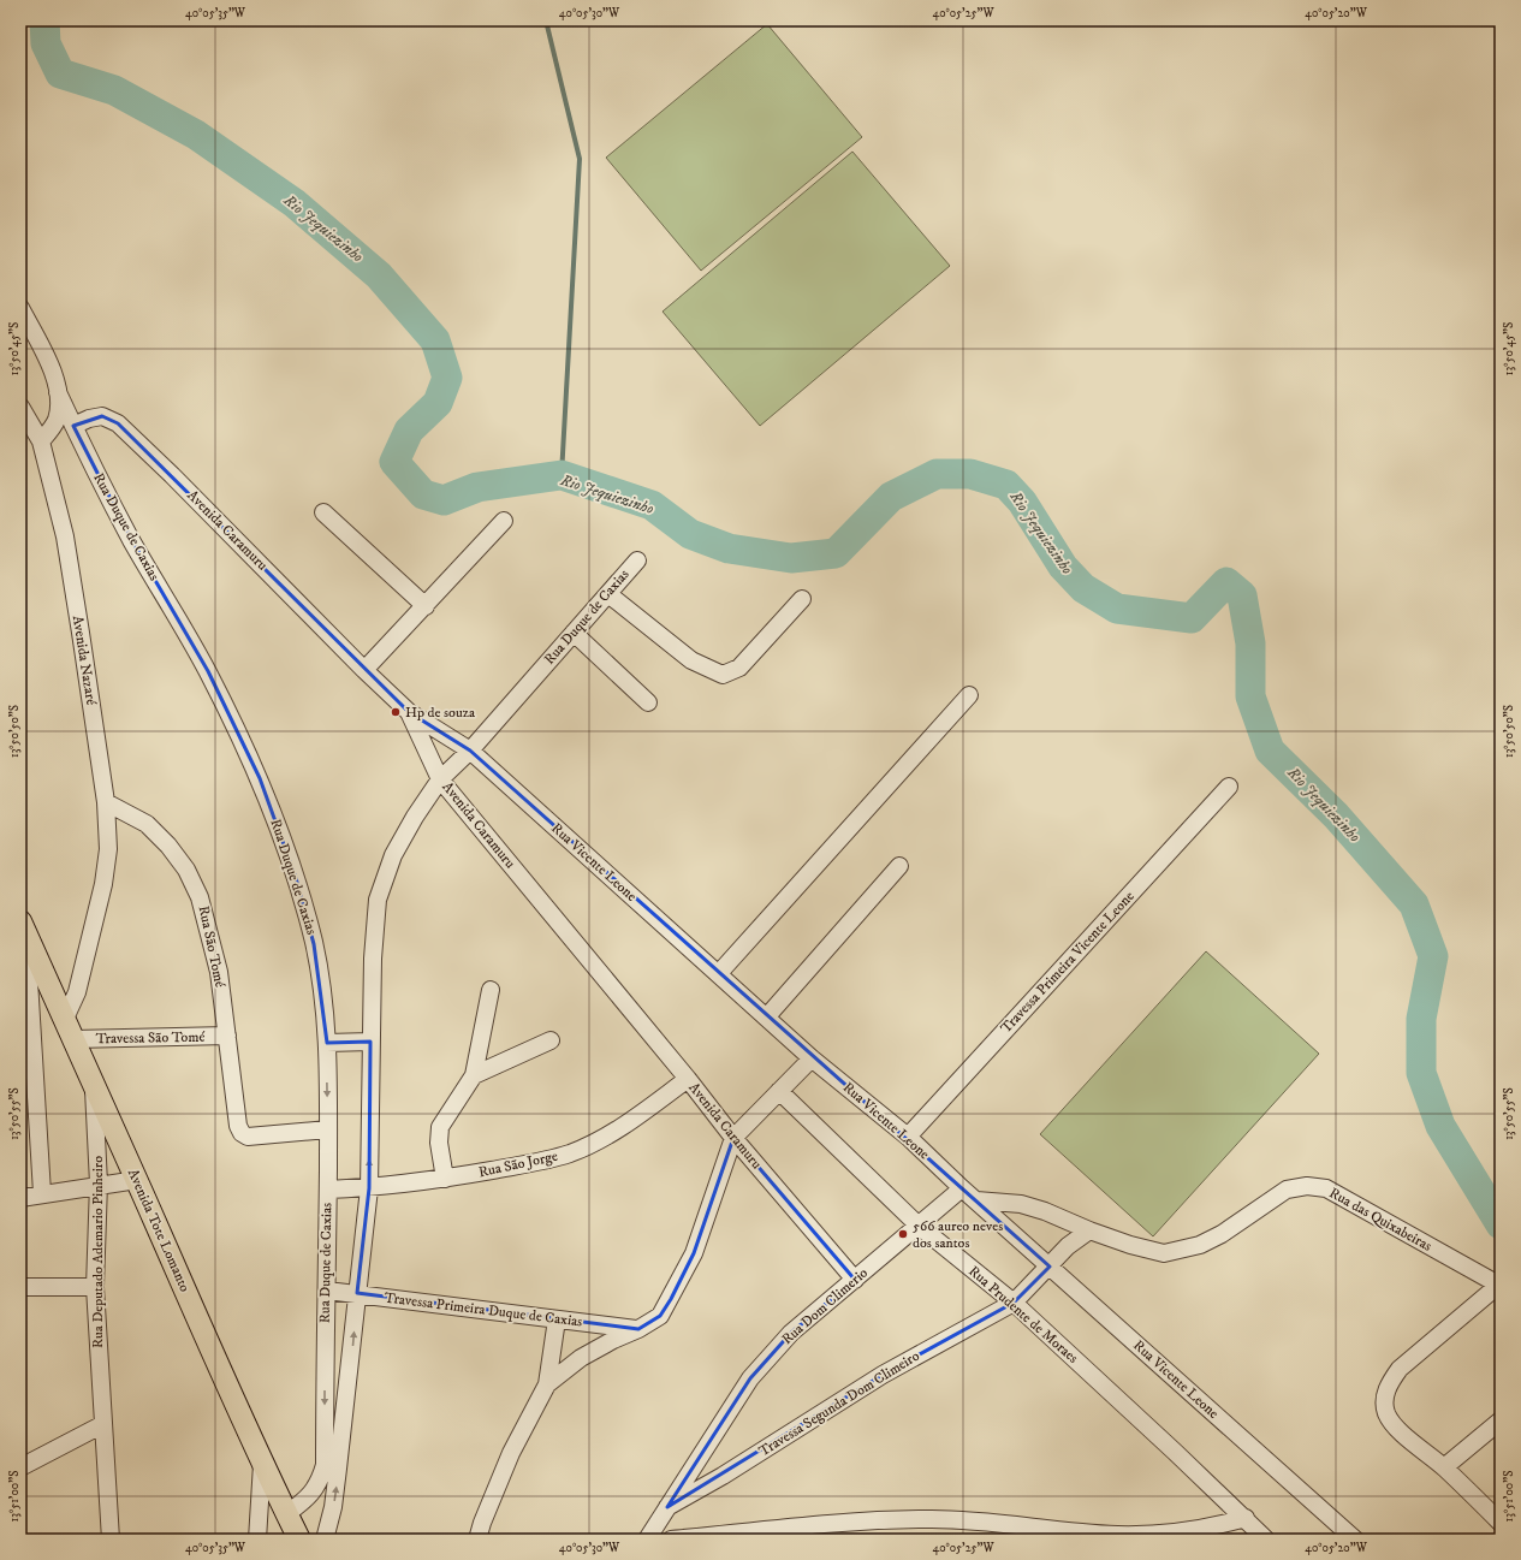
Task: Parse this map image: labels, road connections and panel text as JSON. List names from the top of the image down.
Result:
{
  "streets": {
    "main road": ["Avenida Tote Lomanto"],
    "street": [
      "Rua Duque de Caxias",
      "Avenida Caramuru",
      "Avenida Nazaré",
      "Rua Vicente Leone",
      "Rua São Tomé",
      "Travessa Primeira Vicente Leone",
      "Travessa São Tomé",
      "Rua São Jorge",
      "Rua das Quixabeiras",
      "Rua Deputado Ademario Pinheiro",
      "Rua Dom Climerio",
      "Travessa Primeira Duque de Caxias",
      "Rua Prudente de Moraes",
      "Travessa Segunda Dom Climeiro"
    ]
  },
  "crossings": [
    ["Rua Duque de Caxias", "Avenida Caramuru"],
    ["Rua Duque de Caxias", "Rua Vicente Leone"],
    ["Rua Duque de Caxias", "Rua São Tomé"],
    ["Rua Duque de Caxias", "Rua São Jorge"],
    ["Rua Duque de Caxias", "Avenida Tote Lomanto"],
    ["Rua Duque de Caxias", "Travessa Primeira Duque de Caxias"],
    ["Avenida Caramuru", "Rua Vicente Leone"],
    ["Avenida Caramuru", "Rua São Jorge"],
    ["Avenida Caramuru", "Rua Dom Climerio"],
    ["Avenida Nazaré", "Rua São Tomé"],
    ["Avenida Nazaré", "Travessa São Tomé"],
    ["Avenida Nazaré", "Avenida Tote Lomanto"],
    ["Rua Vicente Leone", "Travessa Primeira Vicente Leone"],
    ["Rua Vicente Leone", "Rua das Quixabeiras"],
    ["Rua Vicente Leone", "Rua Dom Climerio"],
    ["Rua São Tomé", "Travessa São Tomé"],
    ["Travessa São Tomé", "Avenida Tote Lomanto"],
    ["Avenida Tote Lomanto", "Rua Deputado Ademario Pinheiro"],
    ["Rua Dom Climerio", "Rua Prudente de Moraes"],
    ["Rua Dom Climerio", "Travessa Segunda Dom Climeiro"],
    ["Rua Prudente de Moraes", "Travessa Segunda Dom Climeiro"]
  ],
  "water": ["Rio Jequiezinho"],
  "places": ["Hp de souza", "566 aureo neves dos santos"],
  "coordinates": [
    "40°05'35\"W",
    "40°05'30\"W",
    "40°05'25\"W",
    "40°05'20\"W",
    "13°50'45\"S",
    "13°50'50\"S",
    "13°50'55\"S",
    "13°51'00\"S"
  ]
}
